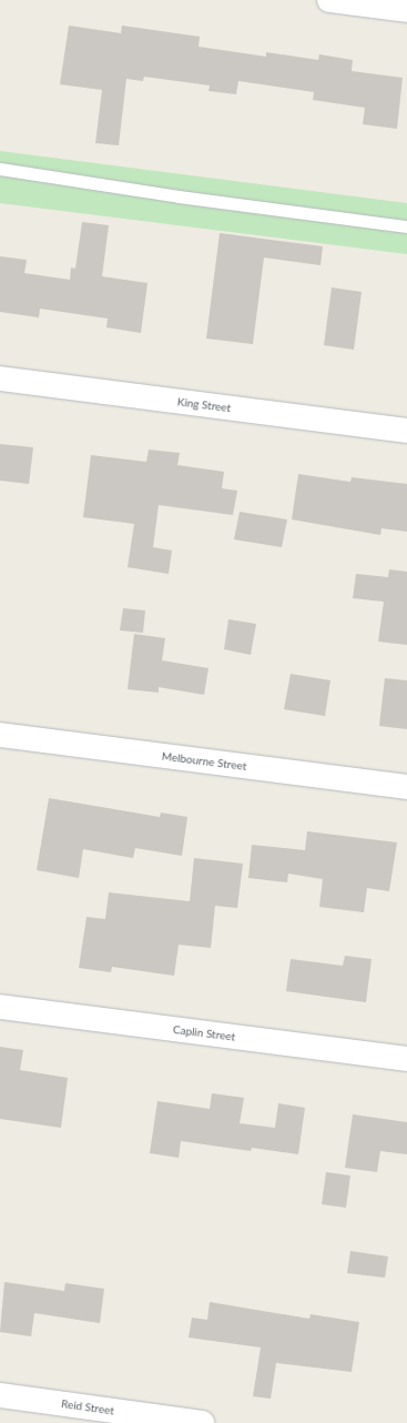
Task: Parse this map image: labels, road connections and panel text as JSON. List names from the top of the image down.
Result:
{
  "streets": {
    "street": [
      "King Street",
      "Melbourne Street",
      "Caplin Street",
      "Reid Street"
    ]
  }
}
